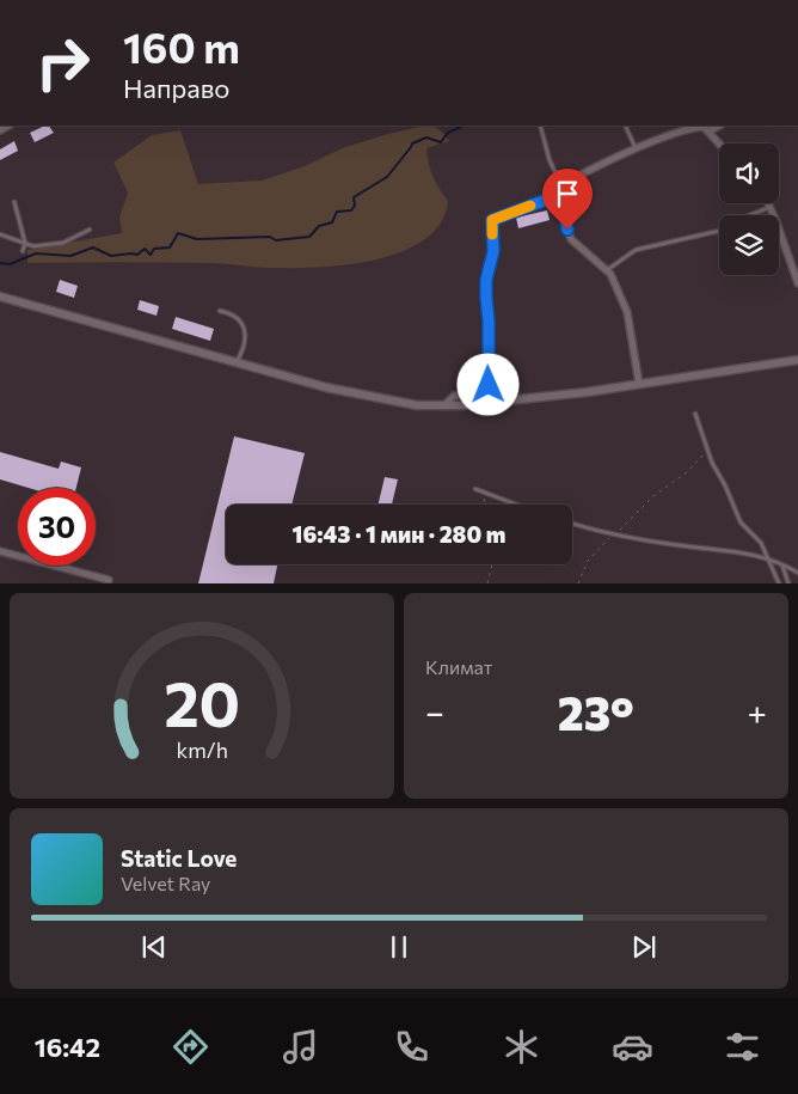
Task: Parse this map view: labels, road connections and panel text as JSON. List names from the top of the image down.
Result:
{
  "page": {
    "turn": ["160 m", "Направо"],
    "limit": "30",
    "trip": "16:43 · 1 мин · 280 m",
    "tile": "Климат",
    "heat": ["−", "23°", "+"],
    "song": ["Static Love", "Velvet Ray"],
    "tabs": "16:42",
    "gauge": ["20", "km/h"]
  }
}
